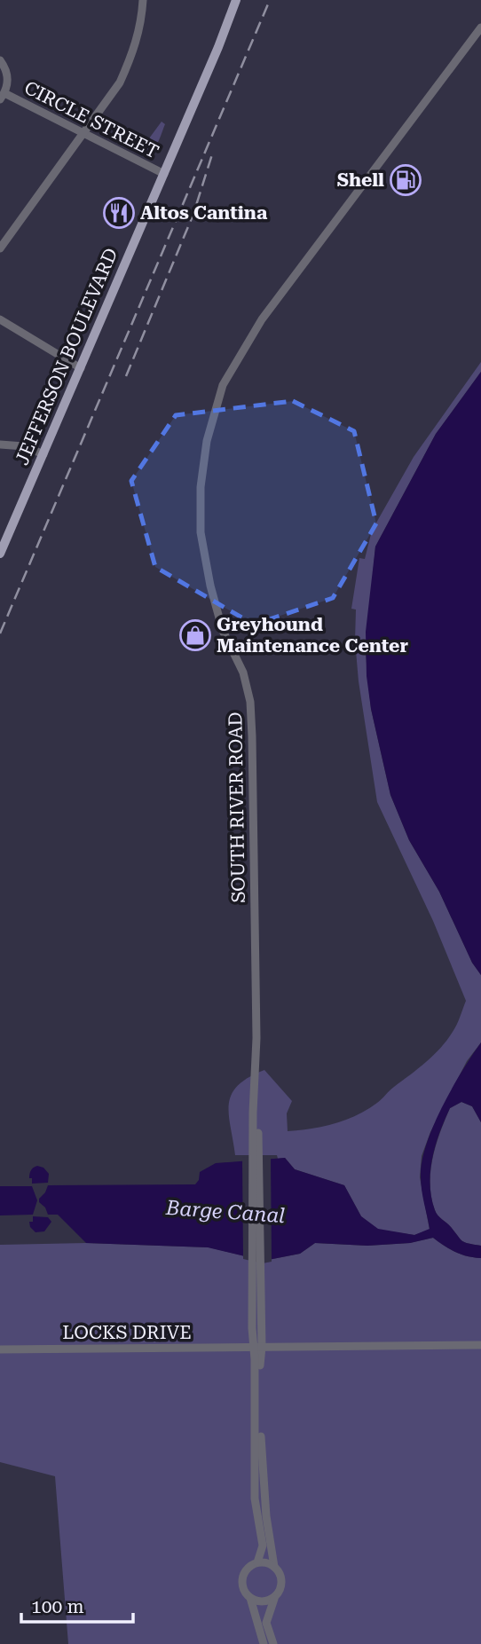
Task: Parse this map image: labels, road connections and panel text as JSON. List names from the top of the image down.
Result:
{
  "streets": {
    "main road": ["JEFFERSON BOULEVARD"],
    "street": ["CIRCLE STREET", "SOUTH RIVER ROAD", "LOCKS DRIVE"]
  },
  "crossings": [
    ["CIRCLE STREET", "JEFFERSON BOULEVARD"],
    ["SOUTH RIVER ROAD", "LOCKS DRIVE"]
  ],
  "water": ["Barge Canal"],
  "places": {
    "fuel station": ["Shell"],
    "restaurant": ["Altos Cantina"],
    "shop": ["Greyhound Maintenance Center"]
  },
  "scale_bar": "100 m"
}
